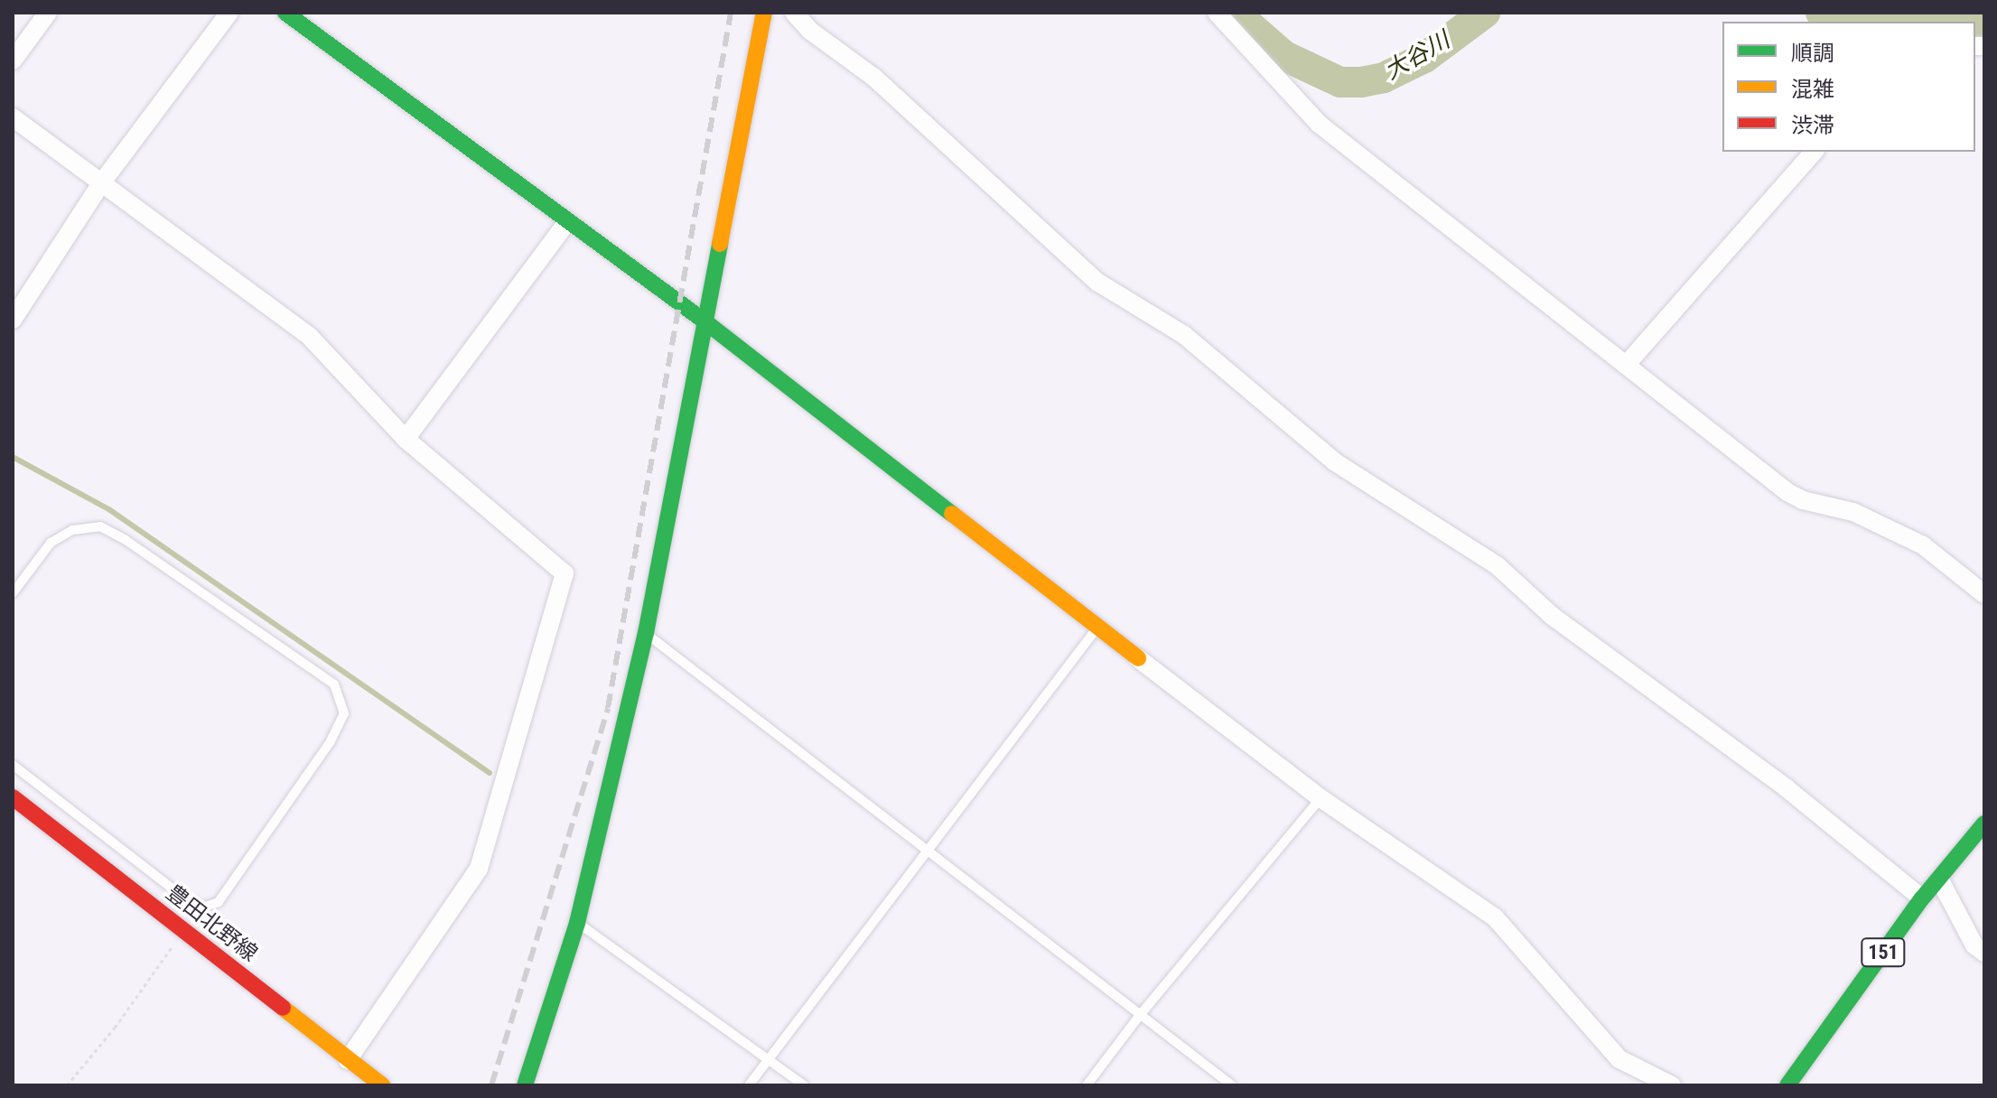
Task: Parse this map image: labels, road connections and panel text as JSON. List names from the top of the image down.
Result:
{
  "streets": {
    "street": ["豊田北野線", "151"]
  },
  "water": ["大谷川"],
  "legend": ["順調", "混雑", "渋滞"]
}
